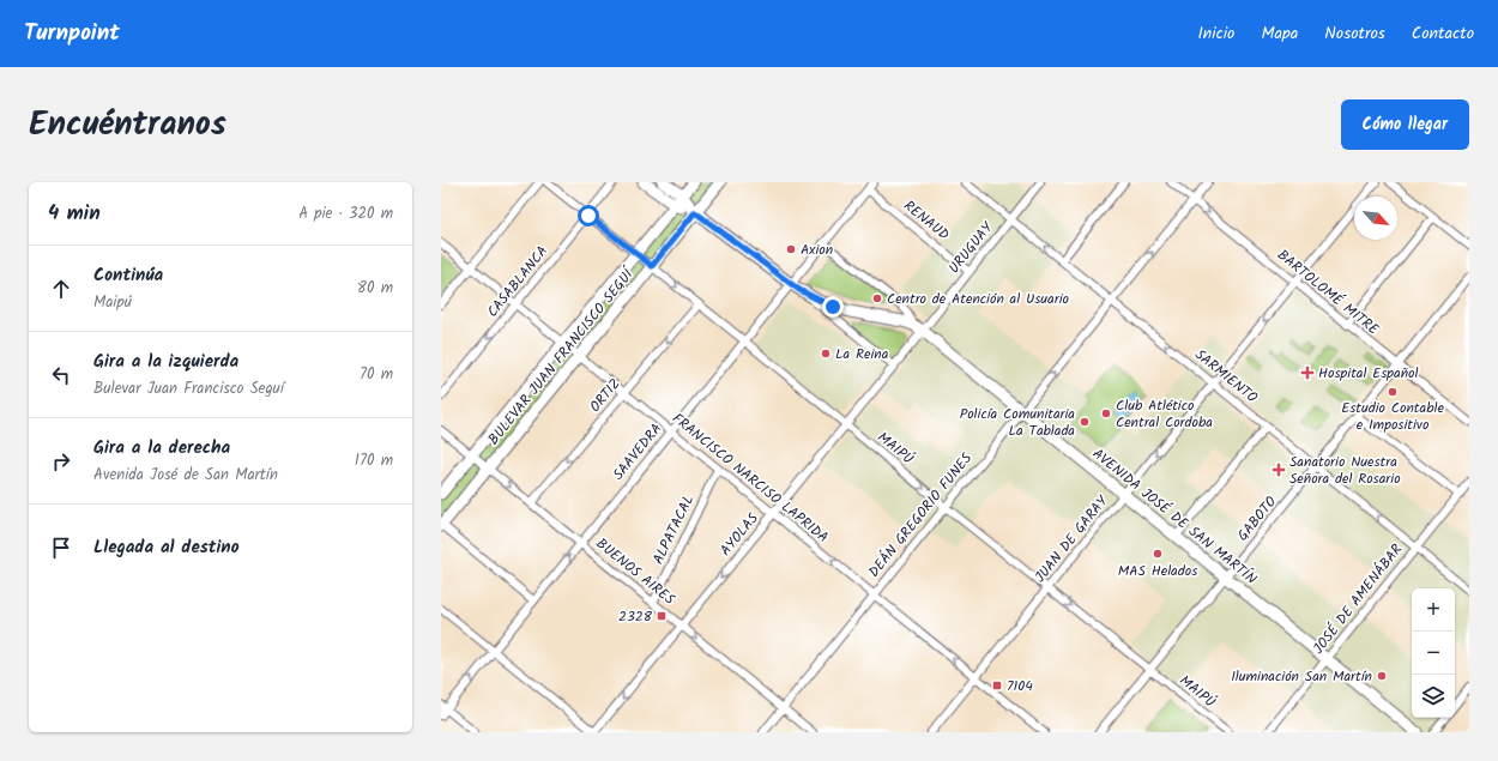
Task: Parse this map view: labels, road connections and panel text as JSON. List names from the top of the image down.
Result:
{
  "streets": {
    "main road": ["BULEVAR JUAN FRANCISCO SEGUÍ", "AVENIDA JOSÉ DE SAN MARTÍN"],
    "street": [
      "RENAUD",
      "URUGUAY",
      "CASABLANCA",
      "BARTOLOMÉ MITRE",
      "SARMIENTO",
      "ORTIZ",
      "MAIPÚ",
      "SAAVEDRA",
      "FRANCISCO NARCISO LAPRIDA",
      "DEÁN GREGORIO FUNES",
      "GABOTO",
      "ALPATACAL",
      "AYOLAS",
      "JUAN DE GARAY",
      "BUENOS AIRES",
      "JOSÉ DE AMENÁBAR"
    ]
  },
  "crossings": [
    ["RENAUD", "URUGUAY"],
    ["RENAUD", "SAAVEDRA"],
    ["URUGUAY", "SARMIENTO"],
    ["URUGUAY", "AVENIDA JOSÉ DE SAN MARTÍN"],
    ["URUGUAY", "AYOLAS"],
    ["CASABLANCA", "MAIPÚ"],
    ["CASABLANCA", "FRANCISCO NARCISO LAPRIDA"],
    ["BARTOLOMÉ MITRE", "DEÁN GREGORIO FUNES"],
    ["BARTOLOMÉ MITRE", "GABOTO"],
    ["BARTOLOMÉ MITRE", "JUAN DE GARAY"],
    ["BULEVAR JUAN FRANCISCO SEGUÍ", "MAIPÚ"],
    ["BULEVAR JUAN FRANCISCO SEGUÍ", "FRANCISCO NARCISO LAPRIDA"],
    ["BULEVAR JUAN FRANCISCO SEGUÍ", "AVENIDA JOSÉ DE SAN MARTÍN"],
    ["BULEVAR JUAN FRANCISCO SEGUÍ", "BUENOS AIRES"],
    ["SARMIENTO", "DEÁN GREGORIO FUNES"],
    ["SARMIENTO", "GABOTO"],
    ["SARMIENTO", "JUAN DE GARAY"],
    ["SARMIENTO", "JOSÉ DE AMENÁBAR"],
    ["ORTIZ", "MAIPÚ"],
    ["ORTIZ", "FRANCISCO NARCISO LAPRIDA"],
    ["ORTIZ", "BUENOS AIRES"],
    ["MAIPÚ", "SAAVEDRA"],
    ["MAIPÚ", "DEÁN GREGORIO FUNES"],
    ["MAIPÚ", "GABOTO"],
    ["MAIPÚ", "AYOLAS"],
    ["MAIPÚ", "JUAN DE GARAY"],
    ["SAAVEDRA", "FRANCISCO NARCISO LAPRIDA"],
    ["SAAVEDRA", "AVENIDA JOSÉ DE SAN MARTÍN"],
    ["SAAVEDRA", "BUENOS AIRES"],
    ["FRANCISCO NARCISO LAPRIDA", "DEÁN GREGORIO FUNES"],
    ["FRANCISCO NARCISO LAPRIDA", "ALPATACAL"],
    ["FRANCISCO NARCISO LAPRIDA", "AYOLAS"],
    ["FRANCISCO NARCISO LAPRIDA", "JUAN DE GARAY"],
    ["DEÁN GREGORIO FUNES", "AVENIDA JOSÉ DE SAN MARTÍN"],
    ["DEÁN GREGORIO FUNES", "BUENOS AIRES"],
    ["AVENIDA JOSÉ DE SAN MARTÍN", "GABOTO"],
    ["AVENIDA JOSÉ DE SAN MARTÍN", "AYOLAS"],
    ["AVENIDA JOSÉ DE SAN MARTÍN", "JUAN DE GARAY"],
    ["AVENIDA JOSÉ DE SAN MARTÍN", "JOSÉ DE AMENÁBAR"],
    ["ALPATACAL", "BUENOS AIRES"],
    ["AYOLAS", "BUENOS AIRES"]
  ],
  "one_way": [
    "SARMIENTO",
    "ORTIZ",
    "MAIPÚ",
    "DEÁN GREGORIO FUNES",
    "AYOLAS",
    "JUAN DE GARAY",
    "BUENOS AIRES"
  ],
  "places": {
    "other": [
      "Axion",
      "Centro de Atención al Usuario",
      "La Reina",
      "Estudio Contable e Impositivo",
      "Club Atlético Central Cordoba",
      "Policía Comunitaria La Tablada",
      "MAS Helados",
      "Iluminación San Martín"
    ],
    "health": ["Hospital Español", "Sanatorio Nuestra Señora del Rosario"],
    "transit": ["2328", "7104"]
  },
  "north": "bottom right",
  "page": {
    "header": "Turnpoint",
    "nav": [
      "Inicio",
      "Mapa",
      "Nosotros",
      "Contacto"
    ],
    "title": "Encuéntranos",
    "buttons": "Cómo llegar",
    "heading": ["4 min", "A pie · 320 m"],
    "list": [
      ["Continúa", "Maipú", "80 m"],
      ["Gira a la izquierda", "Bulevar Juan Francisco Seguí", "70 m"],
      ["Gira a la derecha", "Avenida José de San Martín", "170 m"],
      "Llegada al destino"
    ],
    "map_buttons": ["+", "−"]
  }
}
